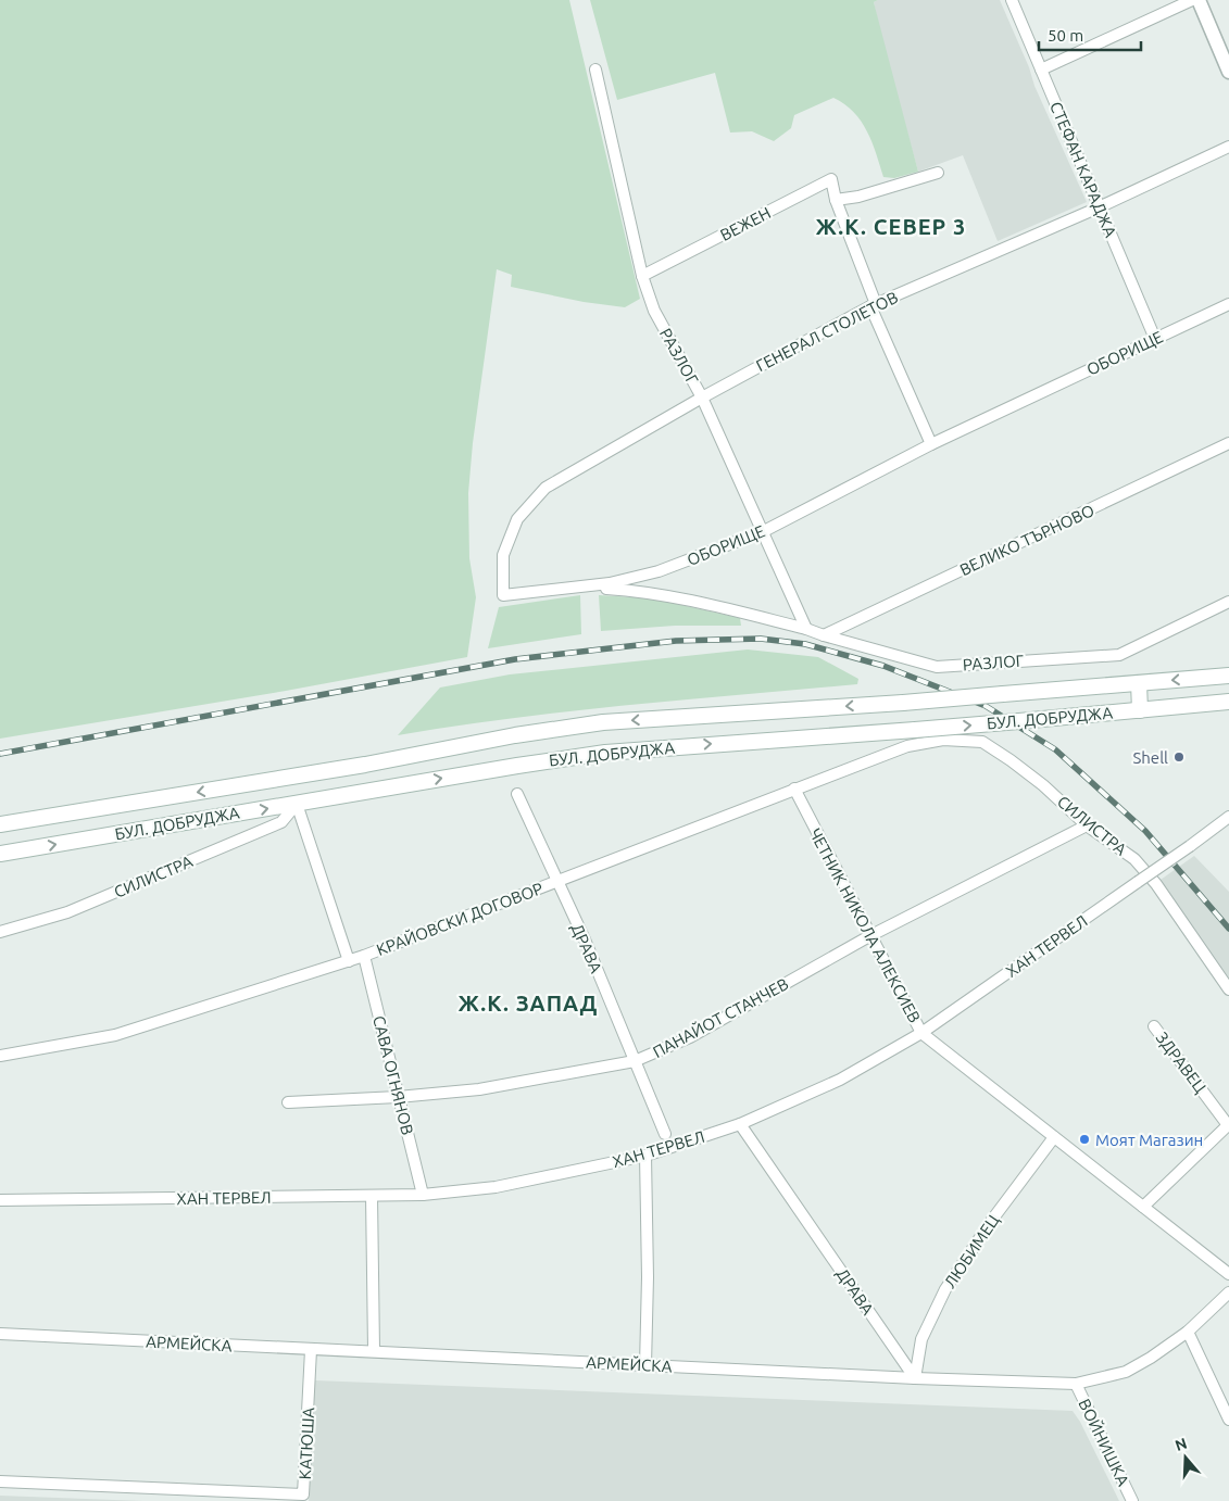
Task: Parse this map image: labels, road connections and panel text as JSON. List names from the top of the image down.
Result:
{
  "streets": {
    "main road": ["БУЛ. ДОБРУДЖА"],
    "street": [
      "СТЕФАН КАРАДЖА",
      "ВЕЖЕН",
      "ГЕНЕРАЛ СТОЛЕТОВ",
      "ОБОРИЩЕ",
      "РАЗЛОГ",
      "ВЕЛИКО ТЪРНОВО",
      "СИЛИСТРА",
      "КРАЙОВСКИ ДОГОВОР",
      "ЧЕТНИК НИКОЛА АЛЕКСИЕВ",
      "ХАН ТЕРВЕЛ",
      "ДРАВА",
      "ПАНАЙОТ СТАНЧЕВ",
      "ЗДРАВЕЦ",
      "САВА ОГНЯНОВ",
      "ЛЮБИМЕЦ",
      "АРМЕЙСКА",
      "ВОЙНИШКА",
      "КАТЮША"
    ]
  },
  "crossings": [
    ["СТЕФАН КАРАДЖА", "ГЕНЕРАЛ СТОЛЕТОВ"],
    ["СТЕФАН КАРАДЖА", "ОБОРИЩЕ"],
    ["ВЕЖЕН", "ГЕНЕРАЛ СТОЛЕТОВ"],
    ["ВЕЖЕН", "РАЗЛОГ"],
    ["ГЕНЕРАЛ СТОЛЕТОВ", "ОБОРИЩЕ"],
    ["ГЕНЕРАЛ СТОЛЕТОВ", "РАЗЛОГ"],
    ["ОБОРИЩЕ", "РАЗЛОГ"],
    ["РАЗЛОГ", "ВЕЛИКО ТЪРНОВО"],
    ["БУЛ. ДОБРУДЖА", "СИЛИСТРА"],
    ["СИЛИСТРА", "КРАЙОВСКИ ДОГОВОР"],
    ["СИЛИСТРА", "ПАНАЙОТ СТАНЧЕВ"],
    ["КРАЙОВСКИ ДОГОВОР", "ЧЕТНИК НИКОЛА АЛЕКСИЕВ"],
    ["КРАЙОВСКИ ДОГОВОР", "ДРАВА"],
    ["КРАЙОВСКИ ДОГОВОР", "САВА ОГНЯНОВ"],
    ["ЧЕТНИК НИКОЛА АЛЕКСИЕВ", "ХАН ТЕРВЕЛ"],
    ["ЧЕТНИК НИКОЛА АЛЕКСИЕВ", "ПАНАЙОТ СТАНЧЕВ"],
    ["ЧЕТНИК НИКОЛА АЛЕКСИЕВ", "ЗДРАВЕЦ"],
    ["ЧЕТНИК НИКОЛА АЛЕКСИЕВ", "ЛЮБИМЕЦ"],
    ["ХАН ТЕРВЕЛ", "ДРАВА"],
    ["ХАН ТЕРВЕЛ", "САВА ОГНЯНОВ"],
    ["ДРАВА", "ПАНАЙОТ СТАНЧЕВ"],
    ["ДРАВА", "ЛЮБИМЕЦ"],
    ["ДРАВА", "АРМЕЙСКА"],
    ["ПАНАЙОТ СТАНЧЕВ", "САВА ОГНЯНОВ"],
    ["ЛЮБИМЕЦ", "АРМЕЙСКА"],
    ["АРМЕЙСКА", "ВОЙНИШКА"],
    ["АРМЕЙСКА", "КАТЮША"]
  ],
  "districts": ["Ж.К. СЕВЕР 3", "Ж.К. ЗАПАД"],
  "places": ["Shell", "Моят Магазин"],
  "scale_bar": "50 m",
  "north": "top"
}
